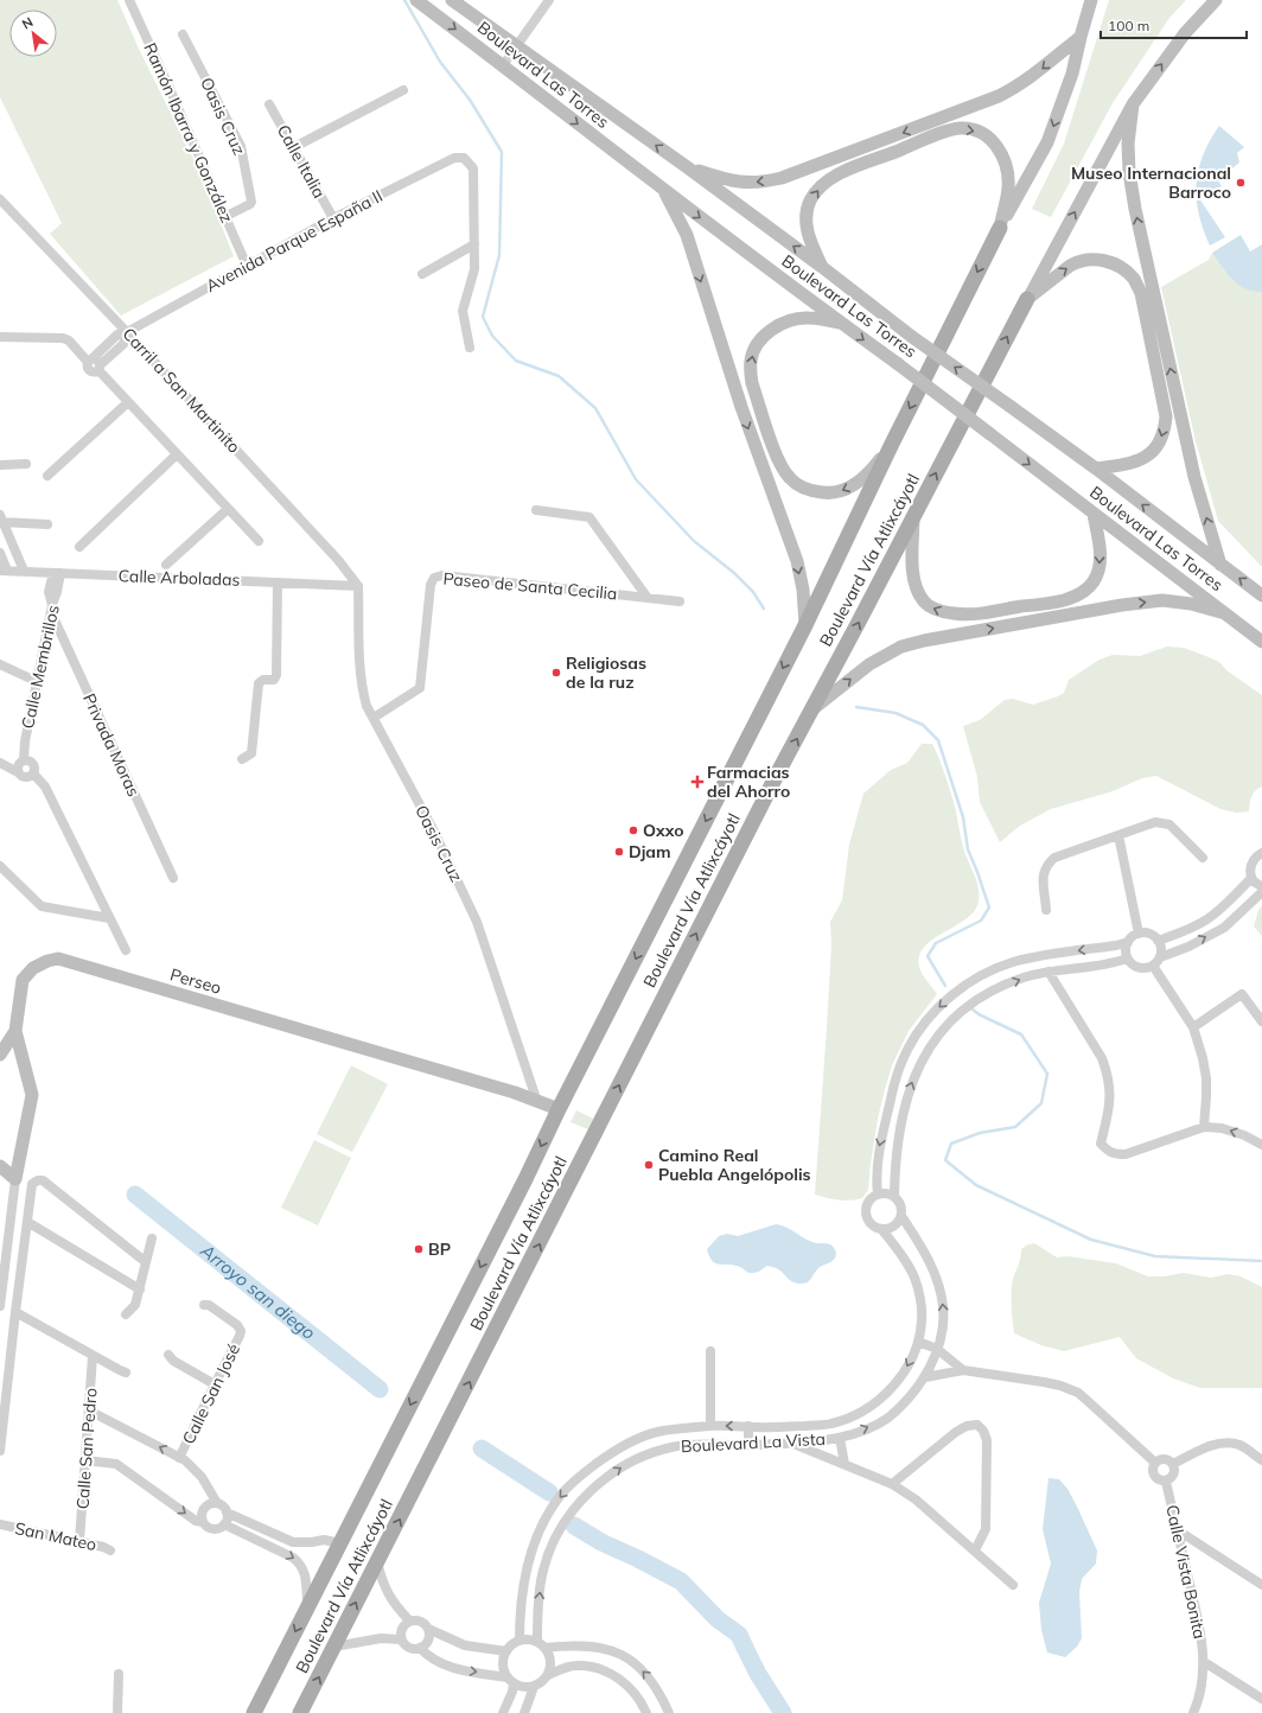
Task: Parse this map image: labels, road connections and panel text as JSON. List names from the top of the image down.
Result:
{
  "streets": {
    "main road": ["Boulevard Las Torres", "Boulevard Vía Atlixcáyotl", "Perseo"],
    "street": [
      "Oasis Cruz",
      "Ramón Ibarra y González",
      "Calle Italia",
      "Avenida Parque España II",
      "Carril a San Martinito",
      "Calle Arboladas",
      "Paseo de Santa Cecilia",
      "Calle Membrillos",
      "Privada Moras",
      "Calle San José",
      "Boulevard La Vista",
      "Calle San Pedro",
      "San Mateo",
      "Calle Vista Bonita"
    ]
  },
  "crossings": [
    ["Oasis Cruz", "Ramón Ibarra y González"],
    ["Oasis Cruz", "Carril a San Martinito"],
    ["Oasis Cruz", "Calle Arboladas"],
    ["Oasis Cruz", "Paseo de Santa Cecilia"],
    ["Oasis Cruz", "Perseo"],
    ["Ramón Ibarra y González", "Avenida Parque España II"],
    ["Calle Italia", "Avenida Parque España II"],
    ["Avenida Parque España II", "Carril a San Martinito"],
    ["Carril a San Martinito", "Calle Arboladas"],
    ["Boulevard Vía Atlixcáyotl", "Perseo"],
    ["Calle Arboladas", "Calle Membrillos"],
    ["Calle Membrillos", "Privada Moras"],
    ["Calle San Pedro", "San Mateo"]
  ],
  "water": ["Arroyo san diego"],
  "places": {
    "other": [
      "Museo Internacional Barroco",
      "Religiosas de la ruz",
      "Oxxo",
      "Djam",
      "Camino Real Puebla Angelópolis",
      "BP"
    ],
    "health": ["Farmacias del Ahorro"]
  },
  "scale_bar": "100 m",
  "north": "top left"
}
